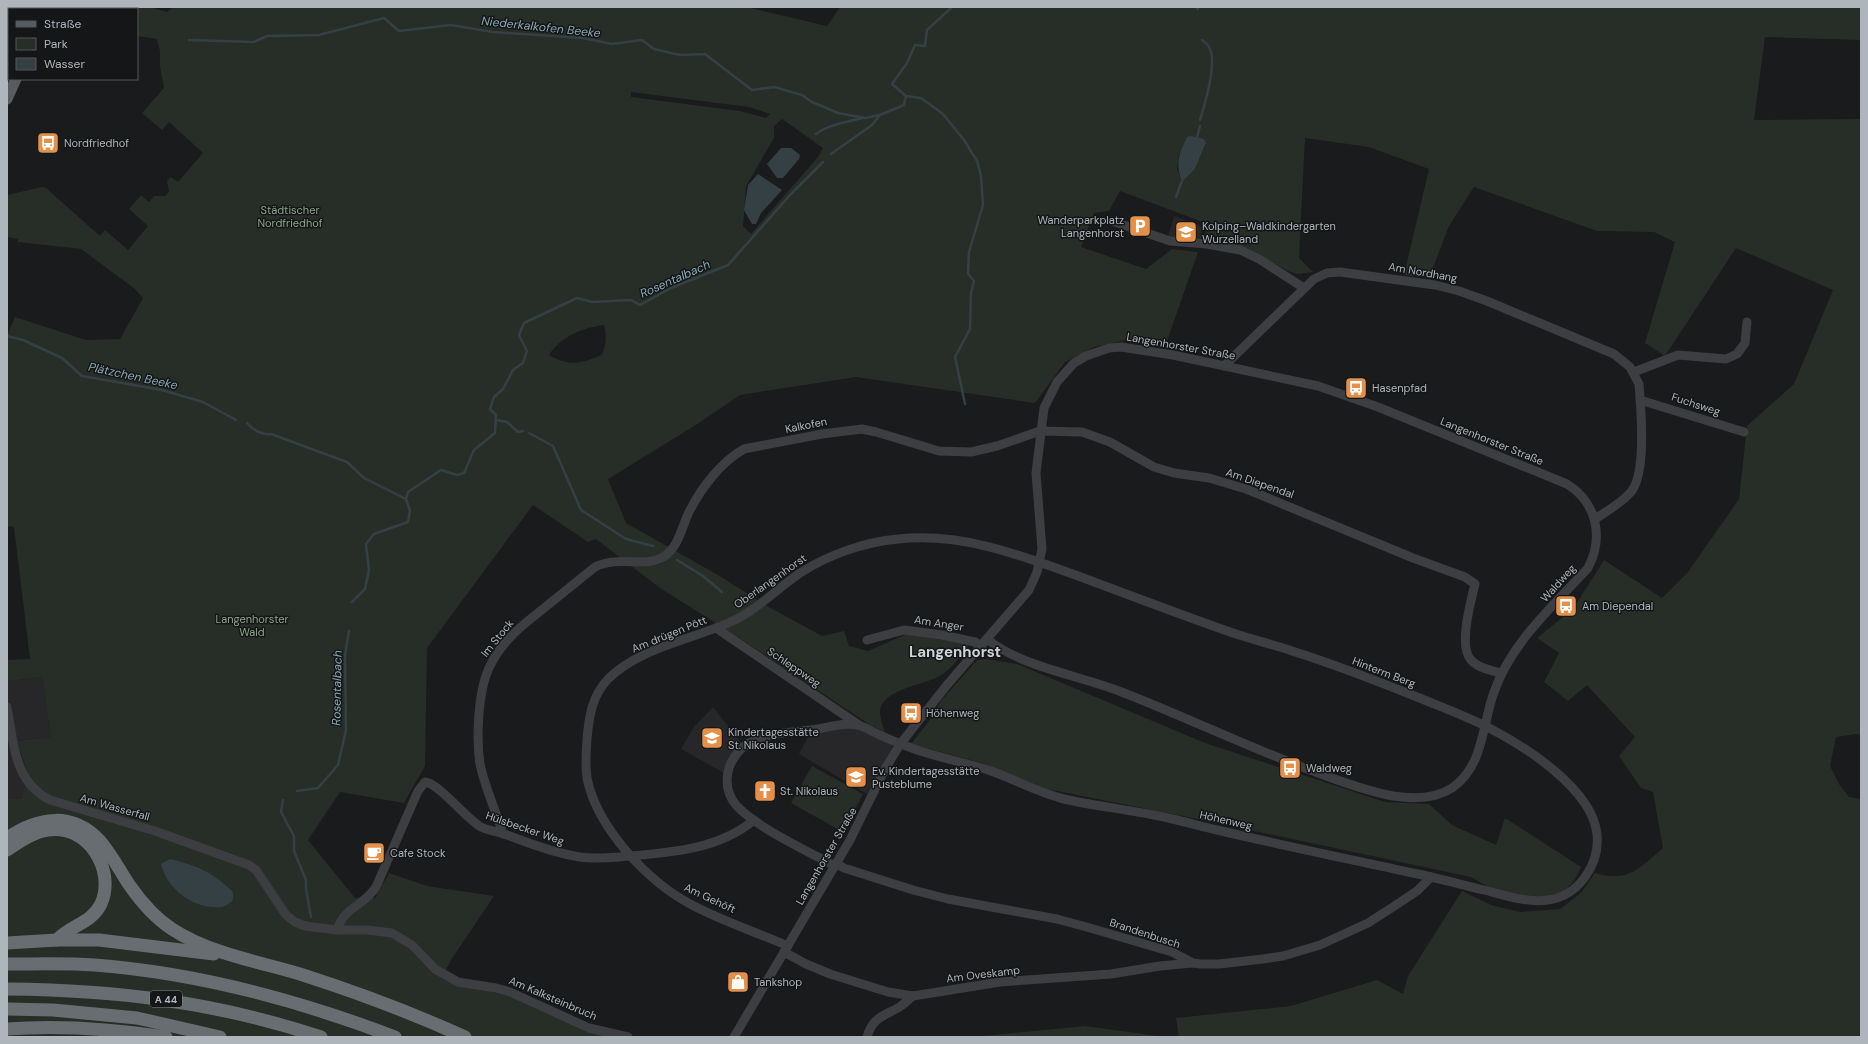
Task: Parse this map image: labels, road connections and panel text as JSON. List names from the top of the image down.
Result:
{
  "streets": {
    "highway": ["A 44"],
    "street": [
      "Am Nordhang",
      "Langenhorster Straße",
      "Fuchsweg",
      "Kalkofen",
      "Am Diependal",
      "Oberlangenhorst",
      "Waldweg",
      "Am Anger",
      "Am drügen Pött",
      "Im Stock",
      "Schleppweg",
      "Hinterm Berg",
      "Am Wasserfall",
      "Höhenweg",
      "Hülsbecker Weg",
      "Am Gehöft",
      "Brandenbusch",
      "Am Oveskamp",
      "Am Kalksteinbruch"
    ]
  },
  "crossings": [
    ["Am Nordhang", "Langenhorster Straße"],
    ["Am Nordhang", "Fuchsweg"],
    ["Am Nordhang", "Waldweg"],
    ["Langenhorster Straße", "Kalkofen"],
    ["Langenhorster Straße", "Am Diependal"],
    ["Langenhorster Straße", "Oberlangenhorst"],
    ["Langenhorster Straße", "Waldweg"],
    ["Langenhorster Straße", "Am Anger"],
    ["Langenhorster Straße", "Schleppweg"],
    ["Langenhorster Straße", "Hinterm Berg"],
    ["Langenhorster Straße", "Höhenweg"],
    ["Langenhorster Straße", "Am Gehöft"],
    ["Langenhorster Straße", "Brandenbusch"],
    ["Langenhorster Straße", "Am Oveskamp"],
    ["Kalkofen", "Am Diependal"],
    ["Kalkofen", "Im Stock"],
    ["Am Diependal", "Waldweg"],
    ["Oberlangenhorst", "Am drügen Pött"],
    ["Oberlangenhorst", "Schleppweg"],
    ["Oberlangenhorst", "Hinterm Berg"],
    ["Waldweg", "Am Anger"],
    ["Waldweg", "Hinterm Berg"],
    ["Am drügen Pött", "Schleppweg"],
    ["Am drügen Pött", "Hülsbecker Weg"],
    ["Am drügen Pött", "Am Gehöft"],
    ["Im Stock", "Hülsbecker Weg"],
    ["Schleppweg", "Höhenweg"],
    ["Schleppweg", "Brandenbusch"],
    ["Hinterm Berg", "Höhenweg"],
    ["Am Wasserfall", "Am Kalksteinbruch"],
    ["Höhenweg", "Brandenbusch"],
    ["Hülsbecker Weg", "Am Gehöft"],
    ["Hülsbecker Weg", "Brandenbusch"],
    ["Hülsbecker Weg", "Am Kalksteinbruch"],
    ["Am Gehöft", "Am Oveskamp"],
    ["Brandenbusch", "Am Oveskamp"]
  ],
  "districts": ["Langenhorst"],
  "water": ["Niederkalkofen Beeke", "Rosentalbach", "Plätzchen Beeke"],
  "parks": ["Städtischer Nordfriedhof", "Langenhorster Wald"],
  "places": {
    "bus stop": [
      "Nordfriedhof",
      "Hasenpfad",
      "Am Diependal",
      "Höhenweg",
      "Waldweg"
    ],
    "parking": ["Wanderparkplatz Langenhorst"],
    "school or university": ["Kolping–Waldkindergarten Wurzelland", "Kindertagesstätte St. Nikolaus", "Ev. Kindertagesstätte Pusteblume"],
    "church": ["St. Nikolaus"],
    "cafe": ["Cafe Stock"],
    "shop": ["Tankshop"]
  },
  "legend": ["Straße", "Park", "Wasser"]
}
